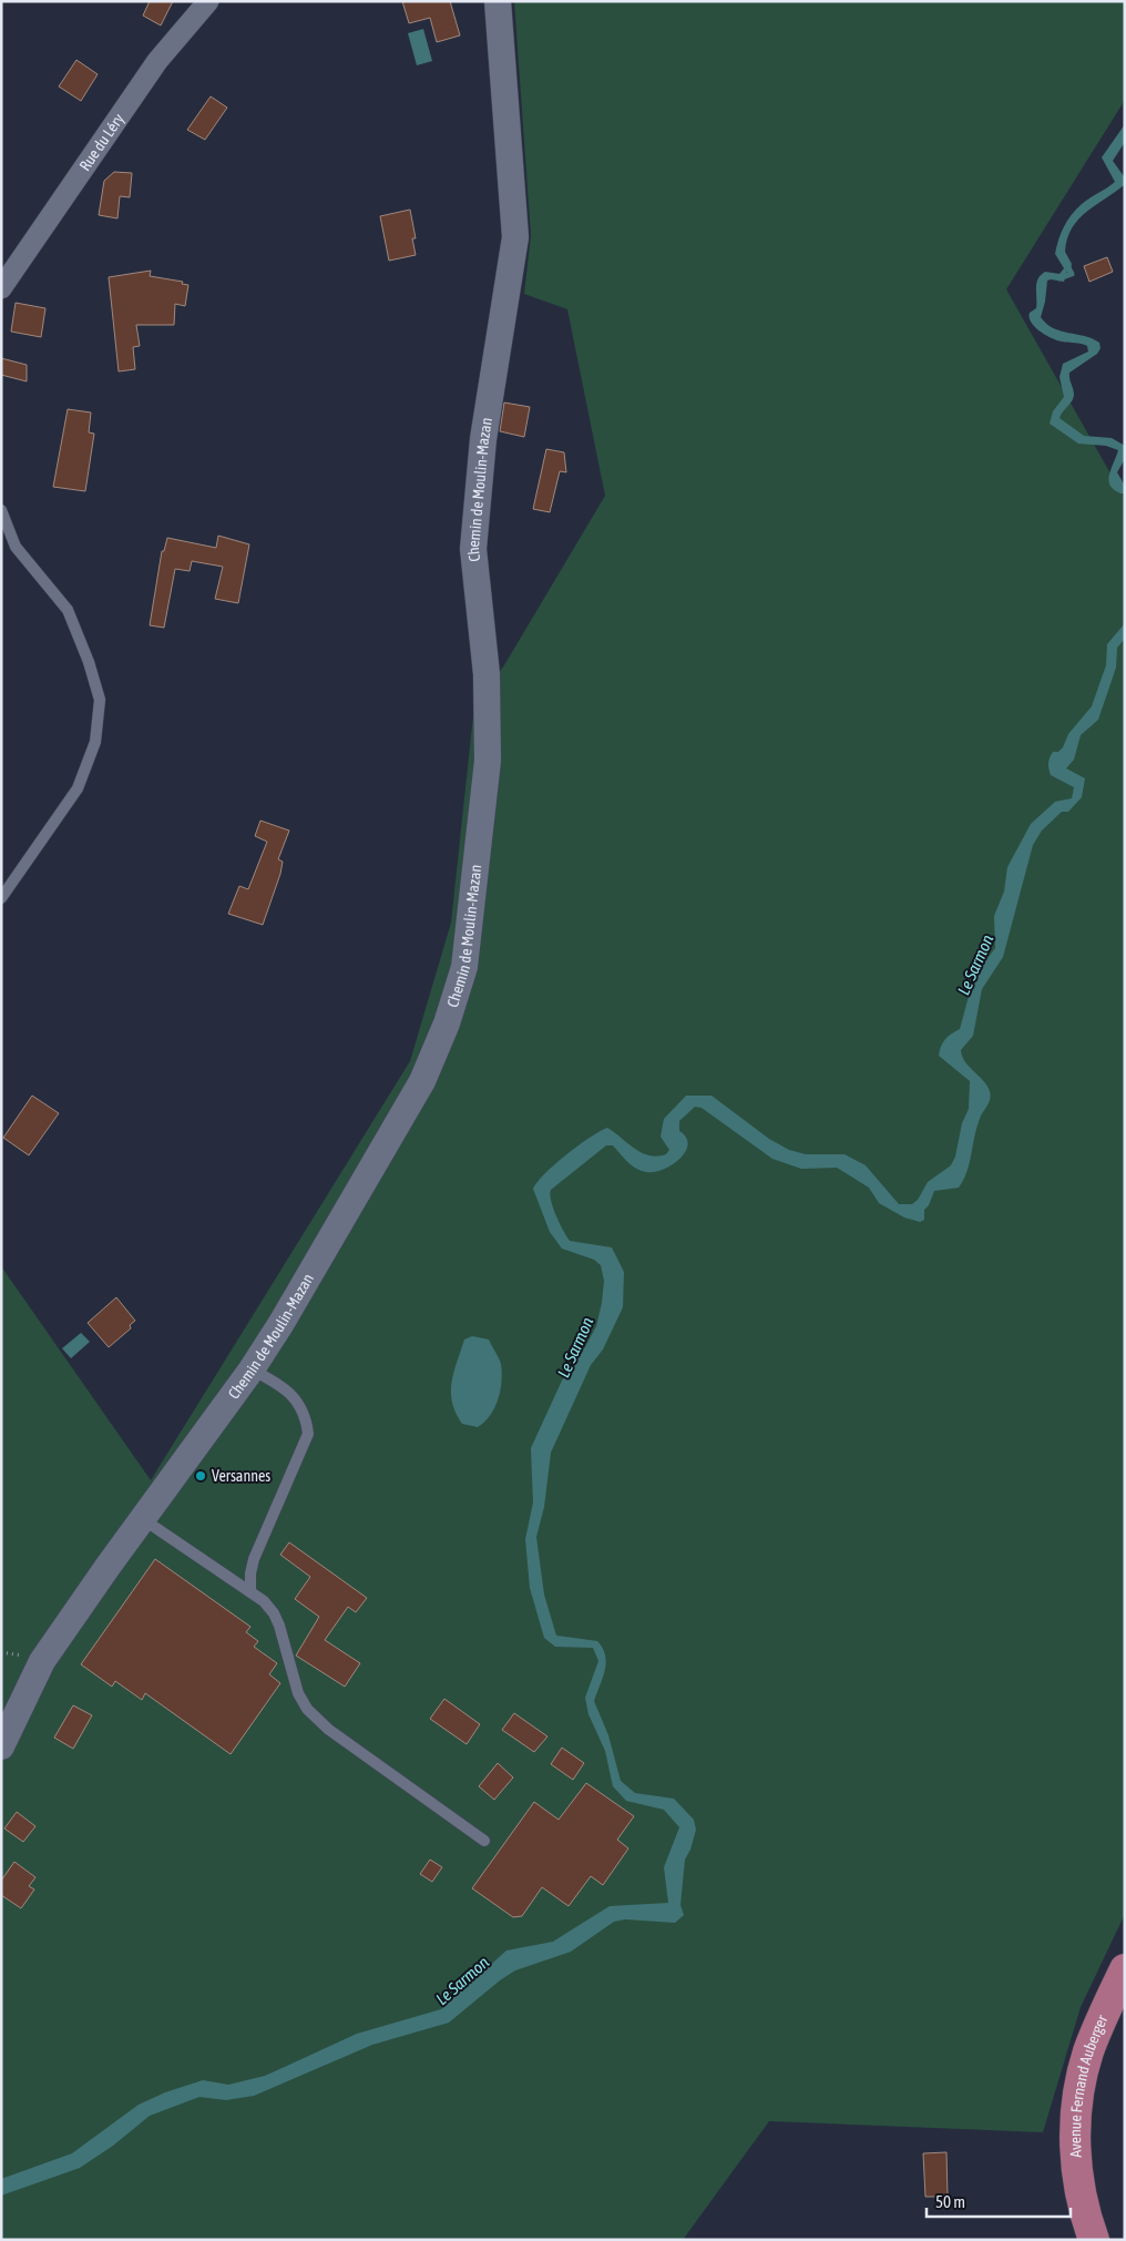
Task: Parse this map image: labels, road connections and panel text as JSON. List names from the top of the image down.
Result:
{
  "streets": {
    "main road": ["Avenue Fernand Auberger"],
    "street": ["Rue du Léry", "Chemin de Moulin-Mazan"]
  },
  "water": ["Le Sarmon"],
  "places": ["Versannes"],
  "scale_bar": "50 m"
}
